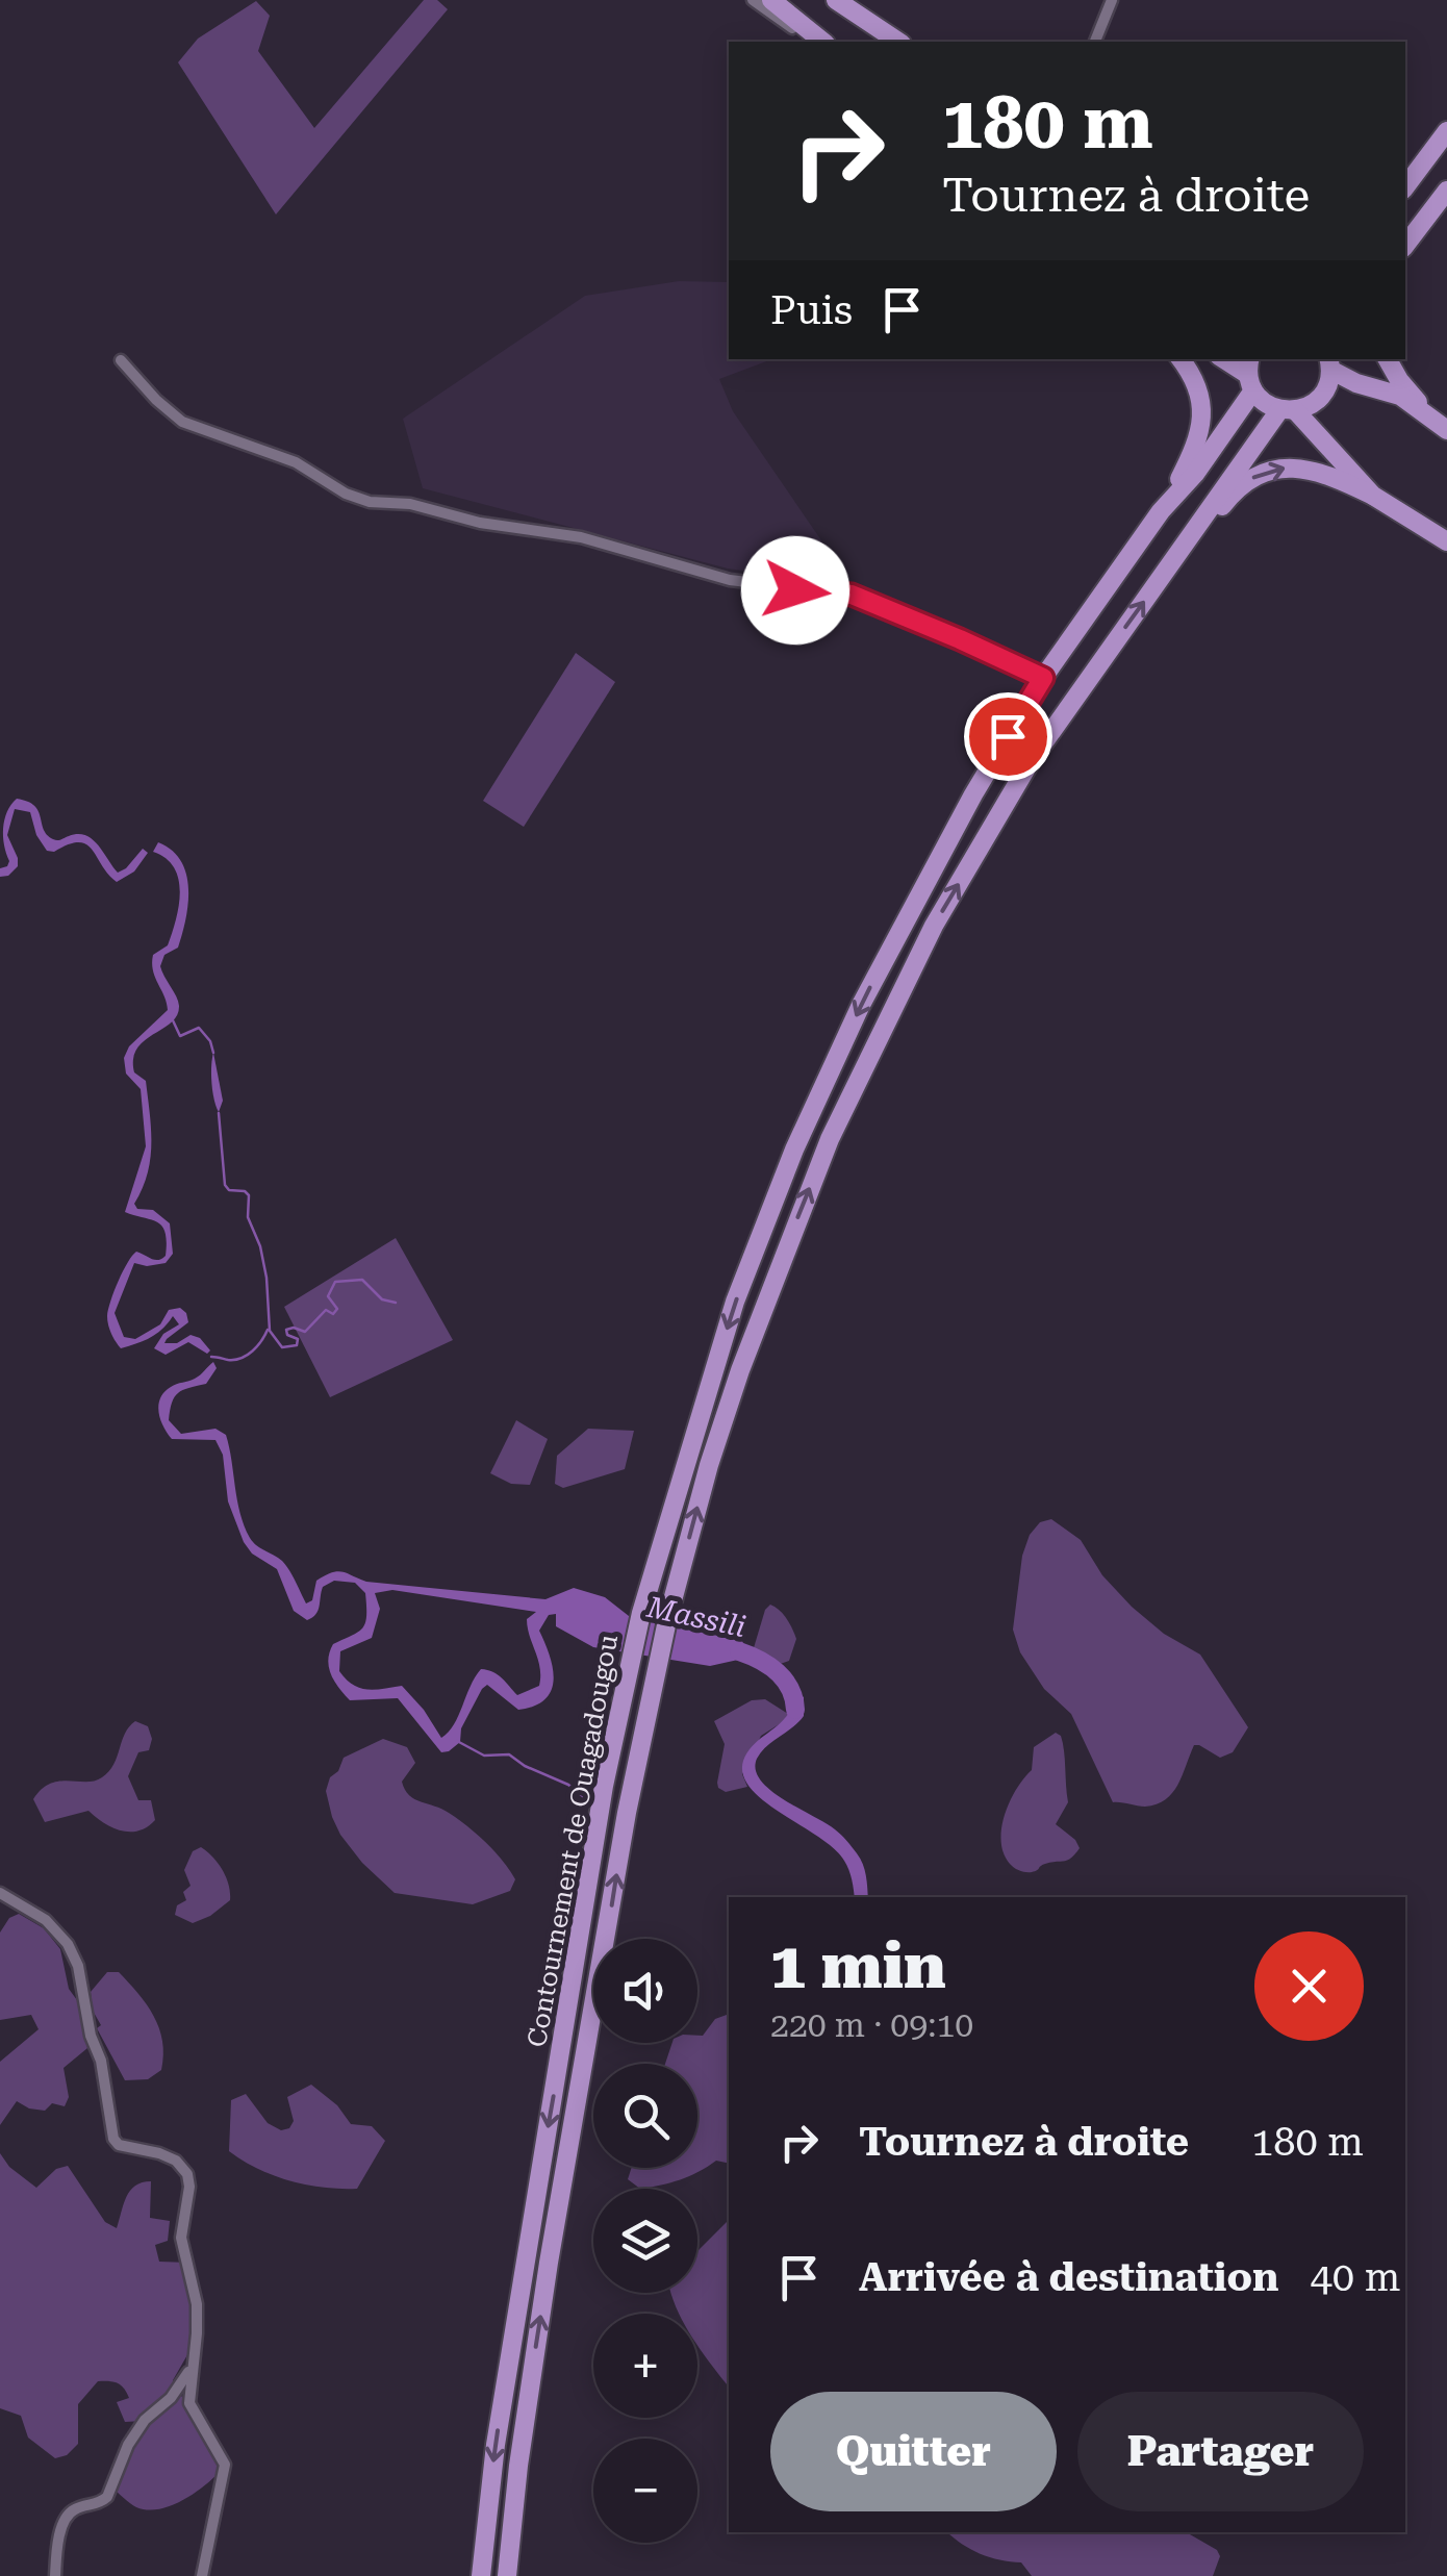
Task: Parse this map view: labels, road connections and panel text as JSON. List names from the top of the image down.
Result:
{
  "streets": {
    "highway": ["Contournement de Ouagadougou"]
  },
  "water": ["Massili"],
  "page": {
    "turn": ["180 m", "Tournez à droite"],
    "then": "Puis",
    "heading": ["1 min", "220 m · 09:10"],
    "map_buttons": ["+", "−"],
    "list": [
      {
        "name": "Tournez à droite",
        "value": "180 m"
      },
      {
        "name": "Arrivée à destination",
        "value": "40 m"
      }
    ],
    "buttons": ["Quitter", "Partager"]
  }
}
